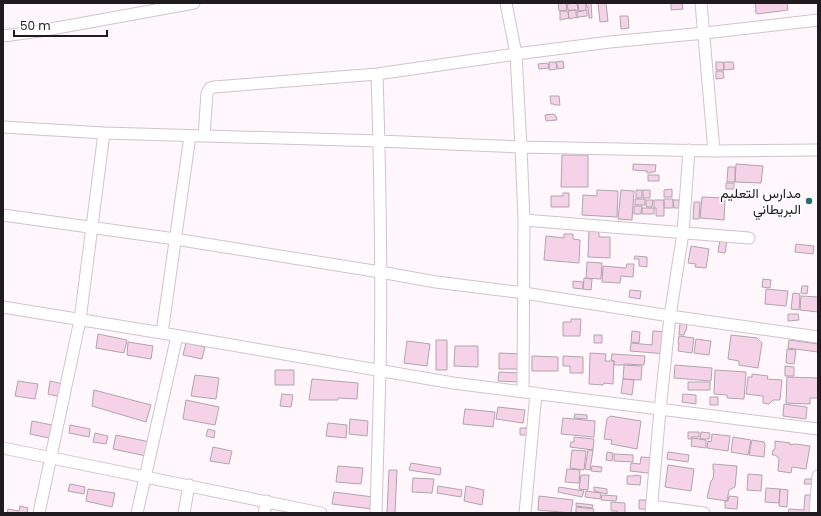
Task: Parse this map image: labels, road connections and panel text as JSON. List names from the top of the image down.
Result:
{
  "places": ["مدارس التعليم البريطاني"],
  "scale_bar": "50 m"
}
